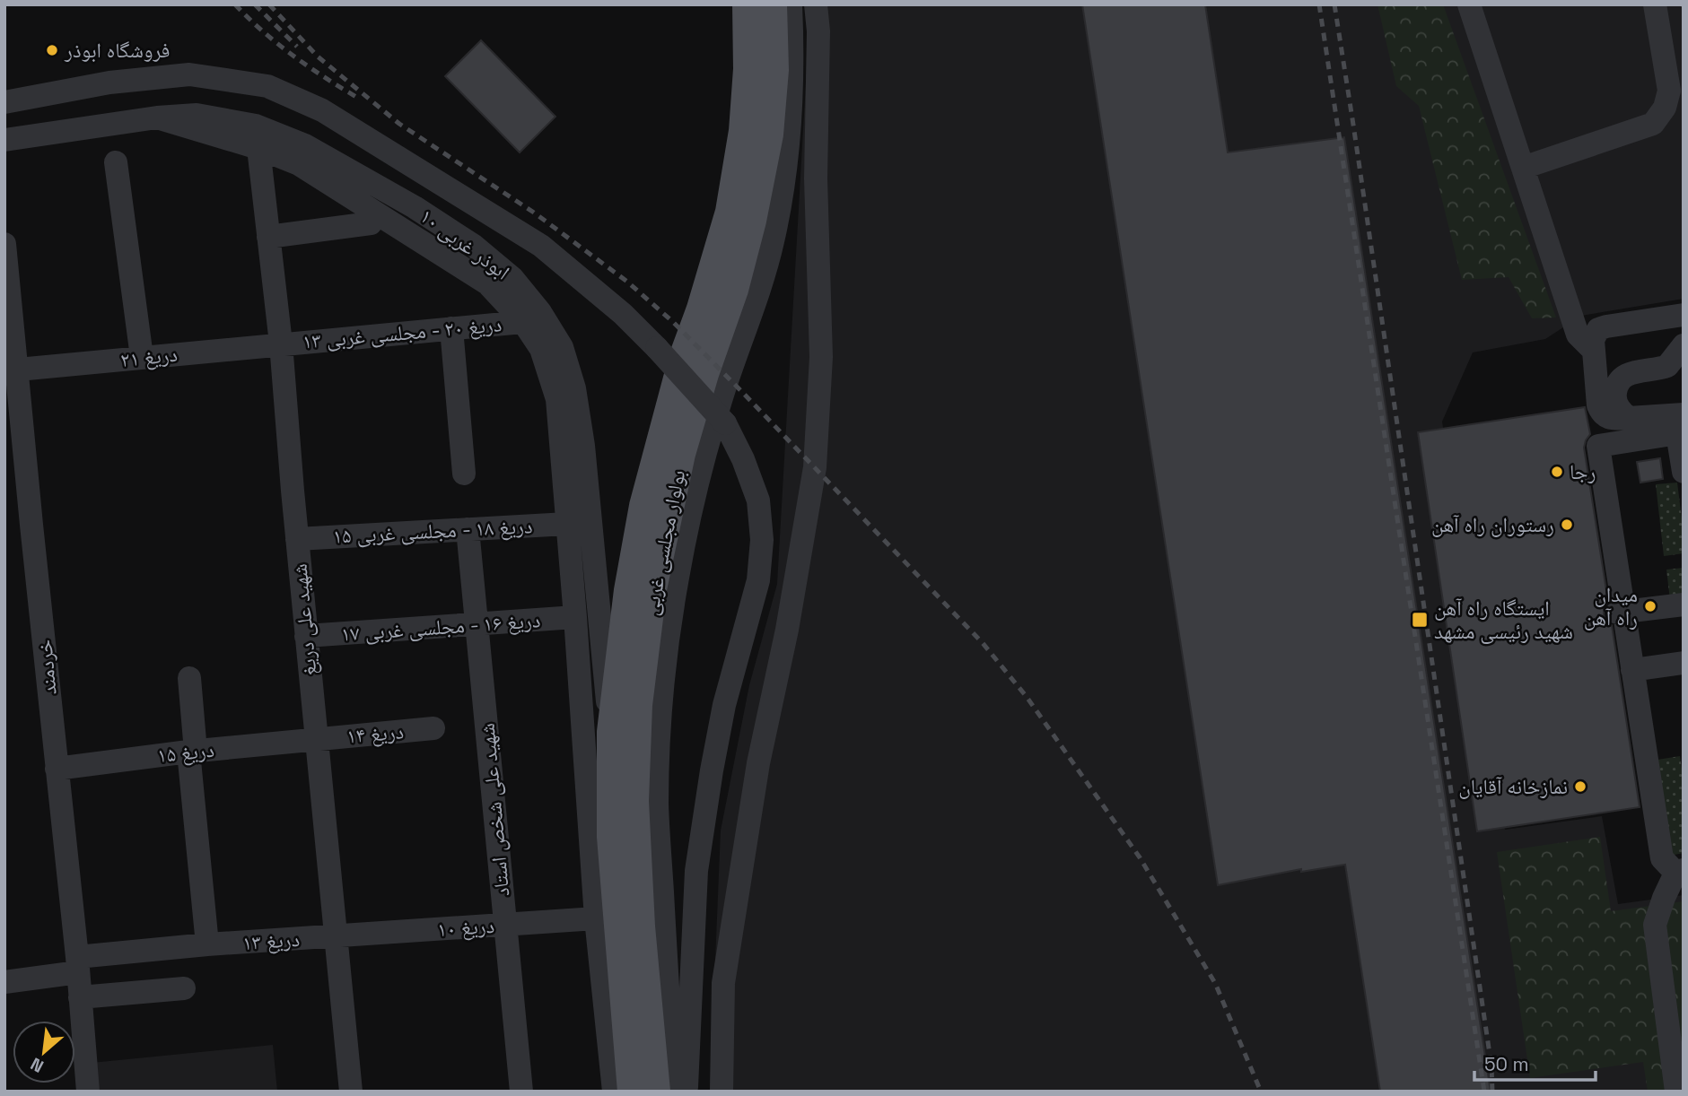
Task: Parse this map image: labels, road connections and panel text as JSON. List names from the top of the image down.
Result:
{
  "streets": {
    "main road": ["بولوار مجلسی غربی"],
    "street": [
      "ابوذر غربی ۱۰",
      "دریغ ۲۰ - مجلسی غربی ۱۳",
      "دریغ ۲۱",
      "دریغ ۱۸ - مجلسی غربی ۱۵",
      "شهید علی دریغ",
      "دریغ ۱۶ - مجلسی غربی ۱۷",
      "خردمند",
      "دریغ ۱۴",
      "دریغ ۱۵",
      "شهید علی شخص استاد",
      "دریغ ۱۰",
      "دریغ ۱۳"
    ]
  },
  "crossings": [
    ["ابوذر غربی ۱۰", "بولوار مجلسی غربی"],
    ["دریغ ۲۰ - مجلسی غربی ۱۳", "دریغ ۲۱"],
    ["دریغ ۲۰ - مجلسی غربی ۱۳", "شهید علی دریغ"],
    ["دریغ ۲۱", "شهید علی دریغ"],
    ["دریغ ۲۱", "خردمند"],
    ["دریغ ۱۸ - مجلسی غربی ۱۵", "شهید علی دریغ"],
    ["دریغ ۱۸ - مجلسی غربی ۱۵", "شهید علی شخص استاد"],
    ["شهید علی دریغ", "دریغ ۱۶ - مجلسی غربی ۱۷"],
    ["شهید علی دریغ", "دریغ ۱۴"],
    ["شهید علی دریغ", "دریغ ۱۵"],
    ["شهید علی دریغ", "دریغ ۱۰"],
    ["شهید علی دریغ", "دریغ ۱۳"],
    ["دریغ ۱۶ - مجلسی غربی ۱۷", "شهید علی شخص استاد"],
    ["خردمند", "دریغ ۱۵"],
    ["خردمند", "دریغ ۱۳"],
    ["دریغ ۱۴", "دریغ ۱۵"],
    ["شهید علی شخص استاد", "دریغ ۱۰"],
    ["دریغ ۱۰", "دریغ ۱۳"]
  ],
  "places": {
    "other": [
      "فروشگاه ابوذر",
      "رجا",
      "رستوران راه آهن",
      "میدان راه آهن",
      "نمازخانه آقایان"
    ],
    "transit": ["ایستگاه راه آهن شهید رئیسی مشهد"]
  },
  "scale_bar": "50 m",
  "north": "bottom left"
}
